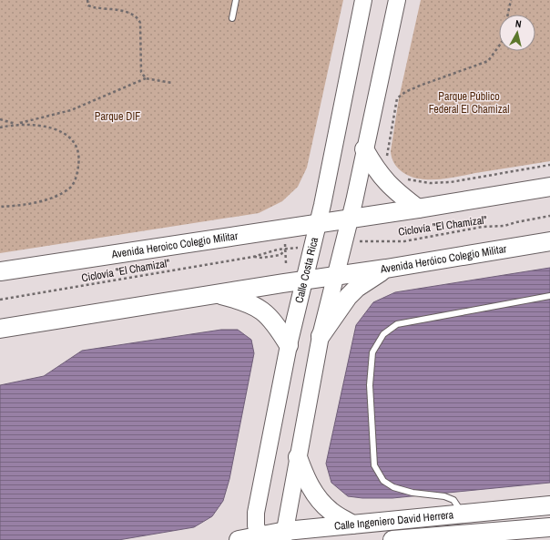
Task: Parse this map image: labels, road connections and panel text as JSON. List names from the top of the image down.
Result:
{
  "streets": {
    "main road": [
      "Avenida Heroico Colegio Militar",
      "Avenida Heróico Colegio Militar",
      "Calle Costa Rica",
      "Calle Ingeniero David Herrera"
    ],
    "path": ["Ciclovía \"El Chamizal\""]
  },
  "crossings": [
    ["Avenida Heroico Colegio Militar", "Calle Costa Rica"],
    ["Calle Costa Rica", "Calle Ingeniero David Herrera"]
  ],
  "parks": ["Parque Público Federal El Chamizal", "Parque DIF"],
  "north": "top"
}
